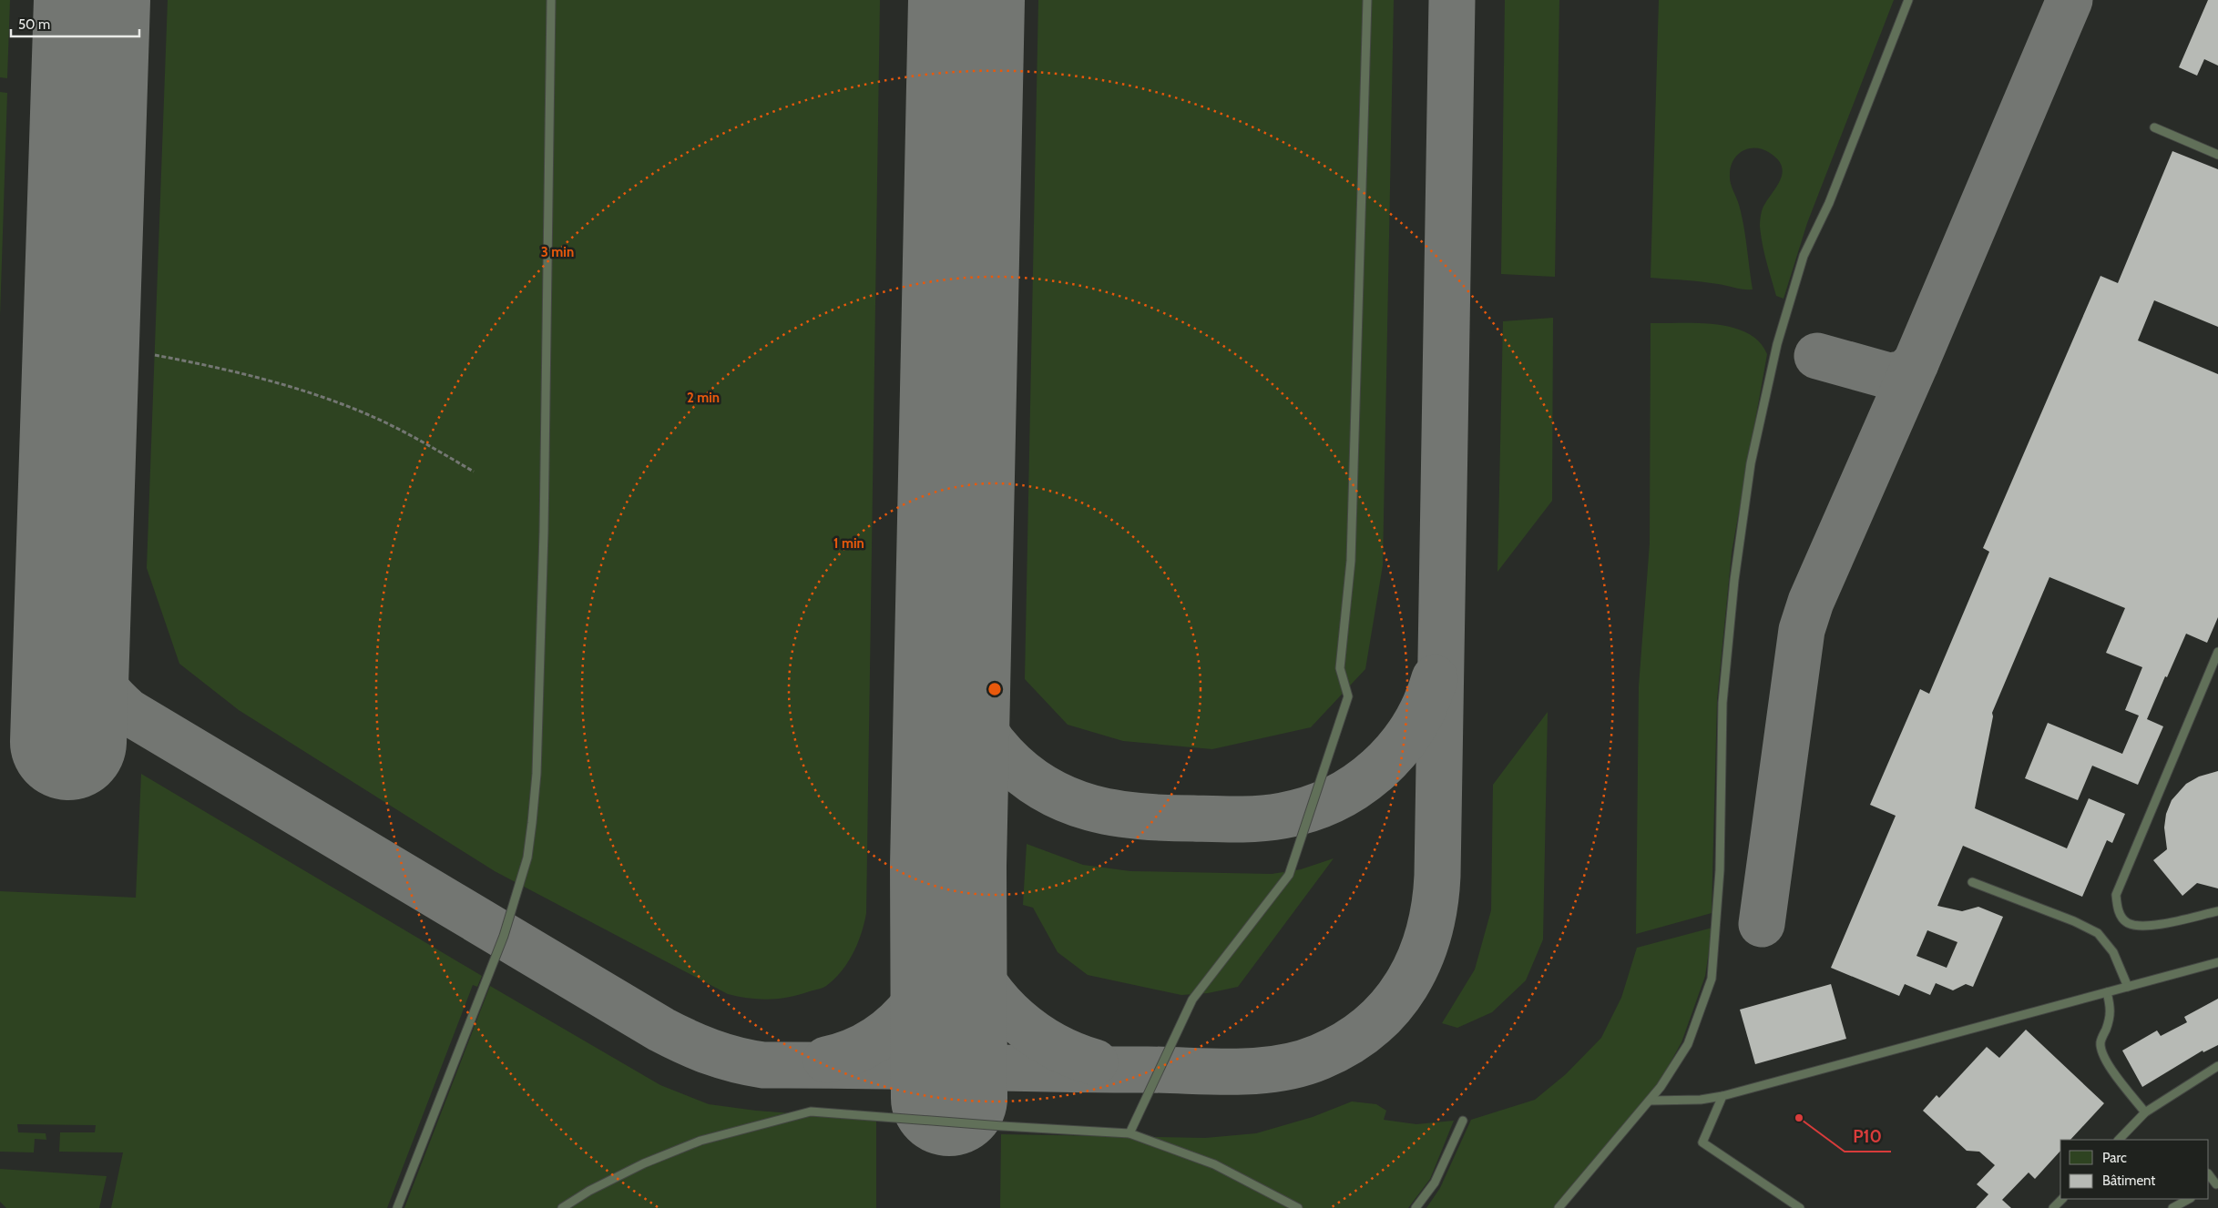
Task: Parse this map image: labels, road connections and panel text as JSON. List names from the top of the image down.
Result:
{
  "places": ["P10"],
  "legend": ["Parc", "Bâtiment"],
  "scale_bar": "50 m",
  "rings": ["3 min", "2 min", "1 min"]
}
